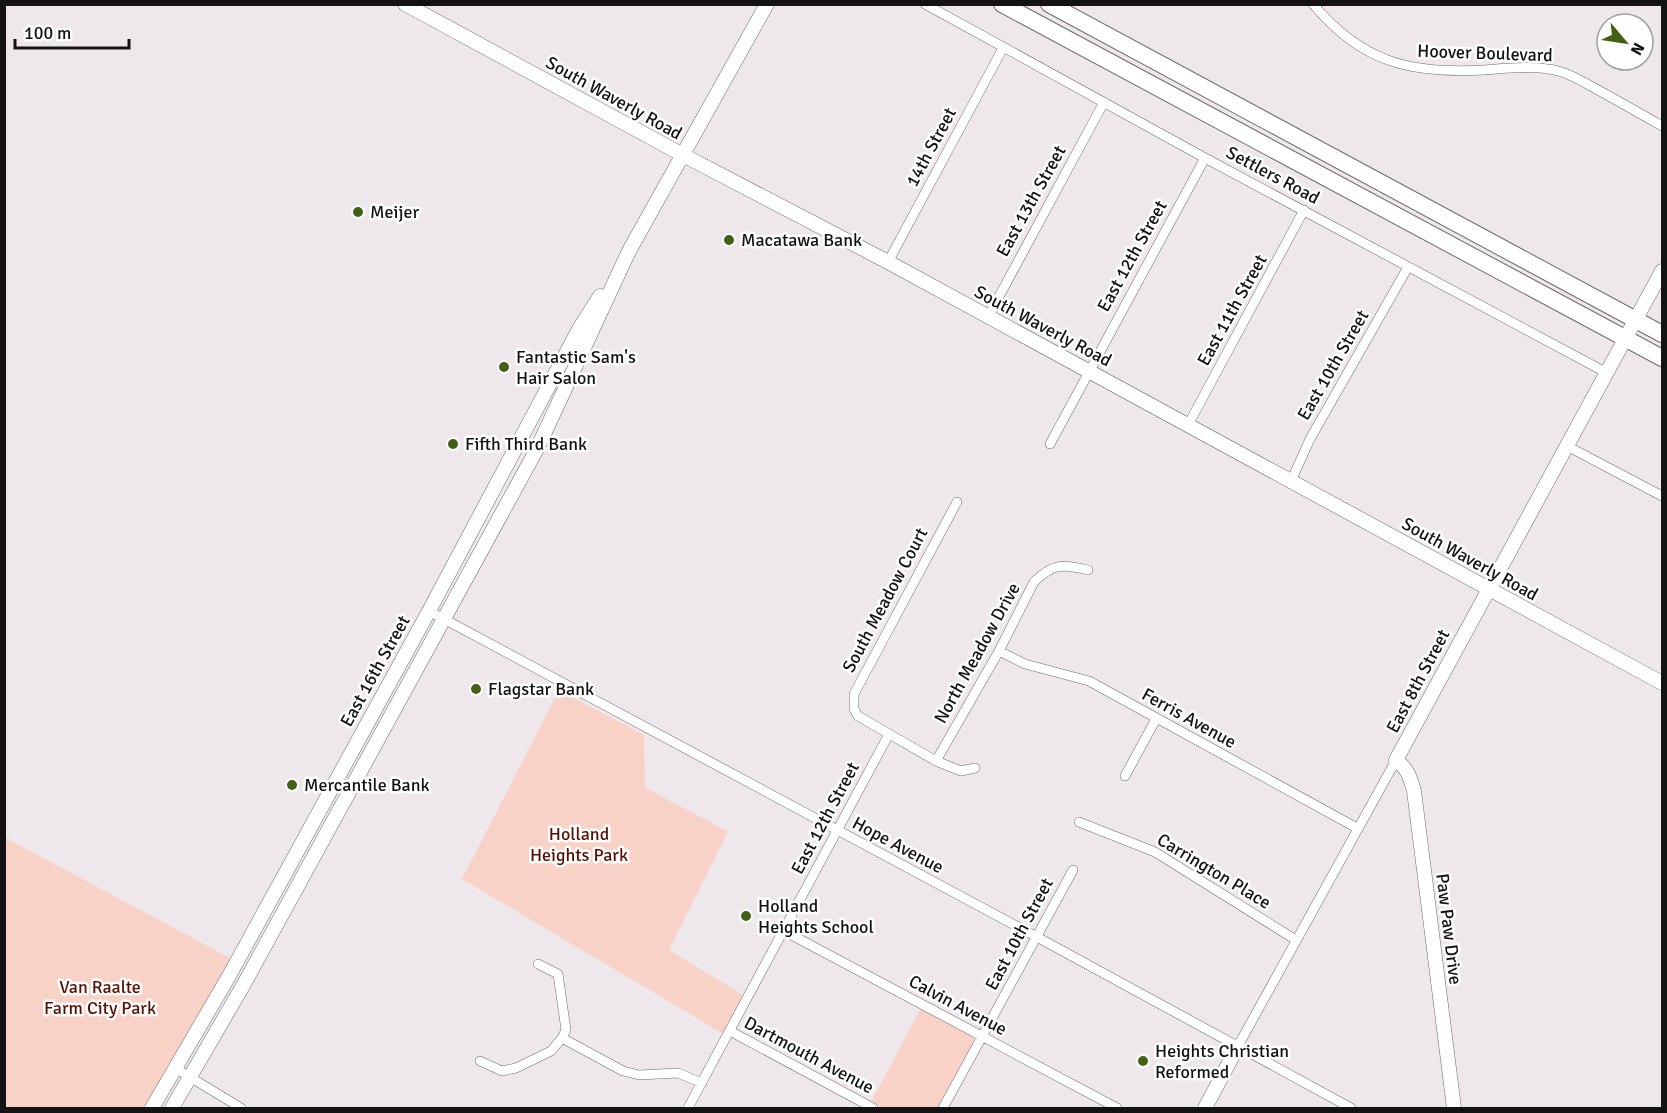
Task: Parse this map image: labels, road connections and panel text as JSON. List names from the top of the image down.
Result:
{
  "streets": {
    "main road": [
      "South Waverly Road",
      "East 16th Street",
      "East 8th Street",
      "Paw Paw Drive"
    ],
    "street": [
      "Hoover Boulevard",
      "14th Street",
      "Settlers Road",
      "East 13th Street",
      "East 12th Street",
      "East 11th Street",
      "East 10th Street",
      "South Meadow Court",
      "North Meadow Drive",
      "Ferris Avenue",
      "Hope Avenue",
      "Carrington Place",
      "Calvin Avenue",
      "Dartmouth Avenue"
    ]
  },
  "crossings": [
    ["South Waverly Road", "14th Street"],
    ["South Waverly Road", "East 13th Street"],
    ["South Waverly Road", "East 12th Street"],
    ["South Waverly Road", "East 11th Street"],
    ["South Waverly Road", "East 10th Street"],
    ["South Waverly Road", "East 16th Street"],
    ["South Waverly Road", "East 8th Street"],
    ["14th Street", "Settlers Road"],
    ["Settlers Road", "East 13th Street"],
    ["Settlers Road", "East 12th Street"],
    ["Settlers Road", "East 11th Street"],
    ["Settlers Road", "East 10th Street"],
    ["Settlers Road", "East 8th Street"],
    ["East 12th Street", "South Meadow Court"],
    ["East 12th Street", "Hope Avenue"],
    ["East 12th Street", "Calvin Avenue"],
    ["East 12th Street", "Dartmouth Avenue"],
    ["East 10th Street", "Hope Avenue"],
    ["East 10th Street", "Calvin Avenue"],
    ["South Meadow Court", "North Meadow Drive"],
    ["North Meadow Drive", "Ferris Avenue"],
    ["East 16th Street", "Hope Avenue"],
    ["East 8th Street", "Ferris Avenue"],
    ["East 8th Street", "Hope Avenue"],
    ["East 8th Street", "Carrington Place"],
    ["East 8th Street", "Paw Paw Drive"]
  ],
  "parks": ["Holland Heights Park", "Van Raalte Farm City Park"],
  "places": [
    "Meijer",
    "Macatawa Bank",
    "Fantastic Sam's Hair Salon",
    "Fifth Third Bank",
    "Flagstar Bank",
    "Mercantile Bank",
    "Holland Heights School",
    "Heights Christian Reformed"
  ],
  "scale_bar": "100 m",
  "north": "bottom right"
}
